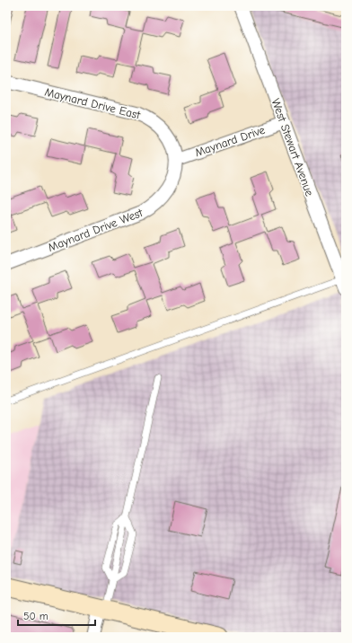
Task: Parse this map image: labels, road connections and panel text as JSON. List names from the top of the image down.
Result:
{
  "streets": {
    "street": [
      "Maynard Drive East",
      "Maynard Drive",
      "West Stewart Avenue",
      "Maynard Drive West"
    ]
  },
  "crossings": [
    ["Maynard Drive East", "Maynard Drive"],
    ["Maynard Drive East", "Maynard Drive West"],
    ["Maynard Drive", "West Stewart Avenue"],
    ["Maynard Drive", "Maynard Drive West"]
  ],
  "scale_bar": "50 m"
}
